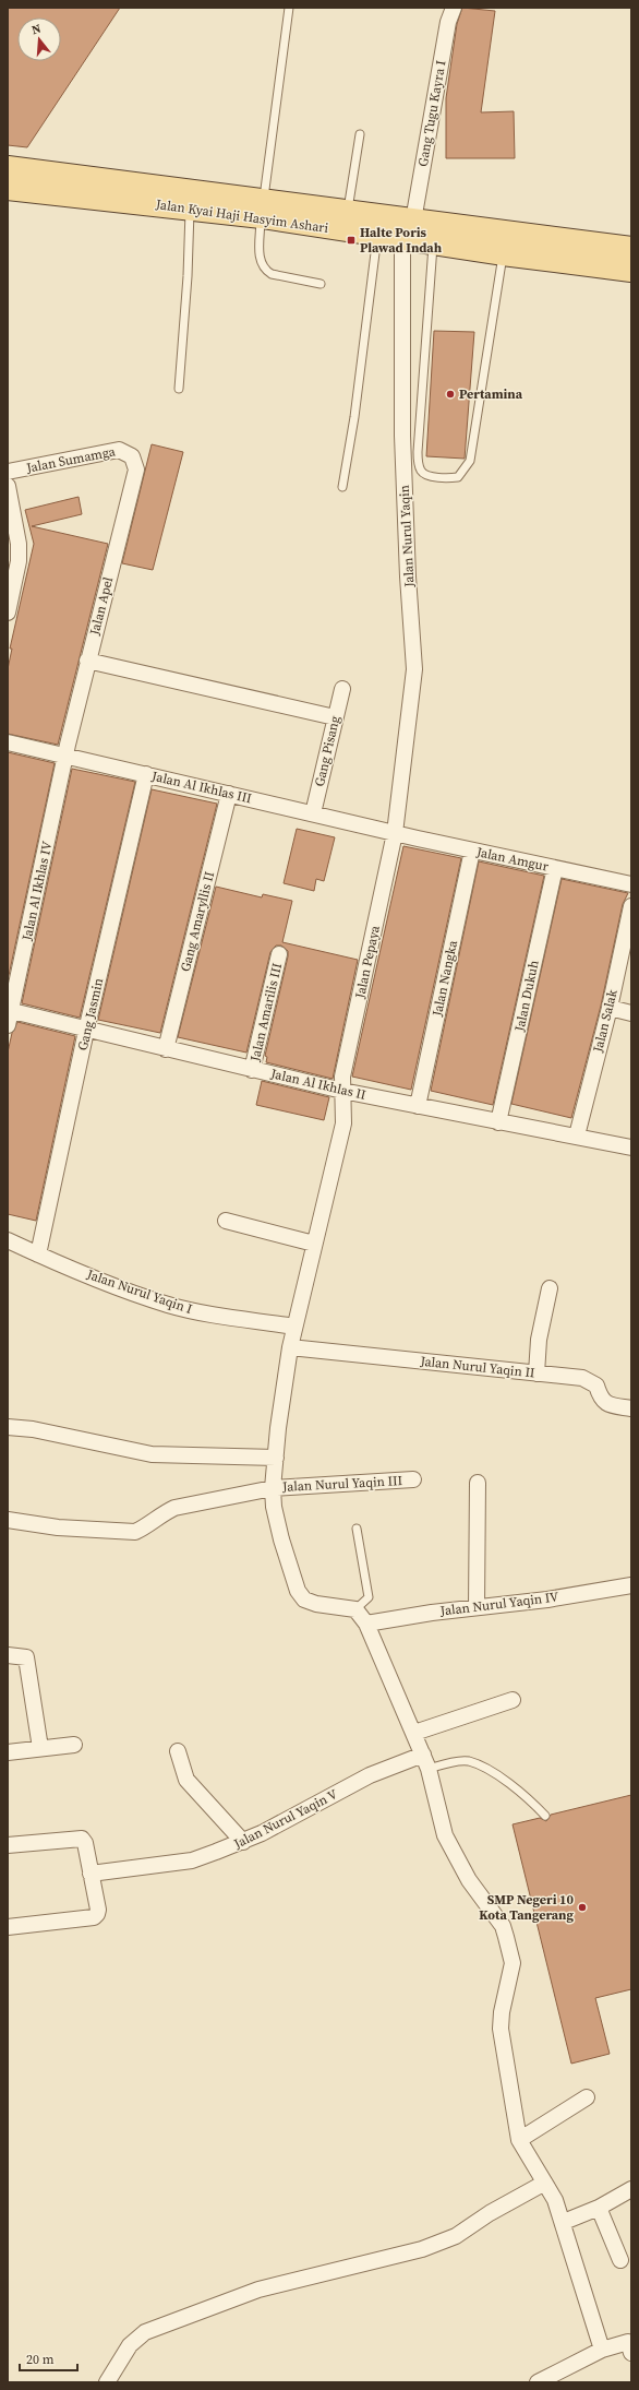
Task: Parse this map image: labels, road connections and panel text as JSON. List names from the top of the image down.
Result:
{
  "streets": {
    "main road": ["Jalan Kyai Haji Hasyim Ashari"],
    "street": [
      "Gang Tugu Kayra I",
      "Jalan Sumamga",
      "Jalan Nurul Yaqin",
      "Jalan Apel",
      "Gang Pisang",
      "Jalan Al Ikhlas III",
      "Jalan Amgur",
      "Jalan Al Ikhlas IV",
      "Gang Amaryllis II",
      "Jalan Pepaya",
      "Jalan Nangka",
      "Jalan Dukuh",
      "Jalan Amarilis III",
      "Gang Jasmin",
      "Jalan Salak",
      "Jalan Al Ikhlas II",
      "Jalan Nurul Yaqin I",
      "Jalan Nurul Yaqin II",
      "Jalan Nurul Yaqin III",
      "Jalan Nurul Yaqin IV",
      "Jalan Nurul Yaqin V"
    ]
  },
  "crossings": [
    ["Gang Tugu Kayra I", "Jalan Kyai Haji Hasyim Ashari"],
    ["Gang Tugu Kayra I", "Jalan Nurul Yaqin"],
    ["Jalan Kyai Haji Hasyim Ashari", "Jalan Nurul Yaqin"],
    ["Jalan Sumamga", "Jalan Apel"],
    ["Jalan Nurul Yaqin", "Jalan Al Ikhlas III"],
    ["Jalan Nurul Yaqin", "Jalan Amgur"],
    ["Jalan Nurul Yaqin", "Jalan Pepaya"],
    ["Jalan Apel", "Jalan Al Ikhlas III"],
    ["Jalan Apel", "Jalan Al Ikhlas IV"],
    ["Gang Pisang", "Jalan Al Ikhlas III"],
    ["Jalan Al Ikhlas III", "Jalan Amgur"],
    ["Jalan Al Ikhlas III", "Jalan Al Ikhlas IV"],
    ["Jalan Al Ikhlas III", "Gang Amaryllis II"],
    ["Jalan Al Ikhlas III", "Jalan Pepaya"],
    ["Jalan Al Ikhlas III", "Gang Jasmin"],
    ["Jalan Amgur", "Jalan Pepaya"],
    ["Jalan Amgur", "Jalan Nangka"],
    ["Jalan Amgur", "Jalan Dukuh"],
    ["Jalan Al Ikhlas IV", "Jalan Al Ikhlas II"],
    ["Gang Amaryllis II", "Jalan Al Ikhlas II"],
    ["Jalan Pepaya", "Jalan Al Ikhlas II"],
    ["Jalan Pepaya", "Jalan Nurul Yaqin I"],
    ["Jalan Pepaya", "Jalan Nurul Yaqin II"],
    ["Jalan Pepaya", "Jalan Nurul Yaqin III"],
    ["Jalan Nangka", "Jalan Al Ikhlas II"],
    ["Jalan Dukuh", "Jalan Al Ikhlas II"],
    ["Jalan Amarilis III", "Jalan Al Ikhlas II"],
    ["Gang Jasmin", "Jalan Al Ikhlas II"],
    ["Gang Jasmin", "Jalan Nurul Yaqin I"],
    ["Jalan Salak", "Jalan Al Ikhlas II"]
  ],
  "places": {
    "transit": ["Halte Poris Plawad Indah"],
    "other": ["Pertamina", "SMP Negeri 10 Kota Tangerang"]
  },
  "scale_bar": "20 m",
  "north": "top"
}
